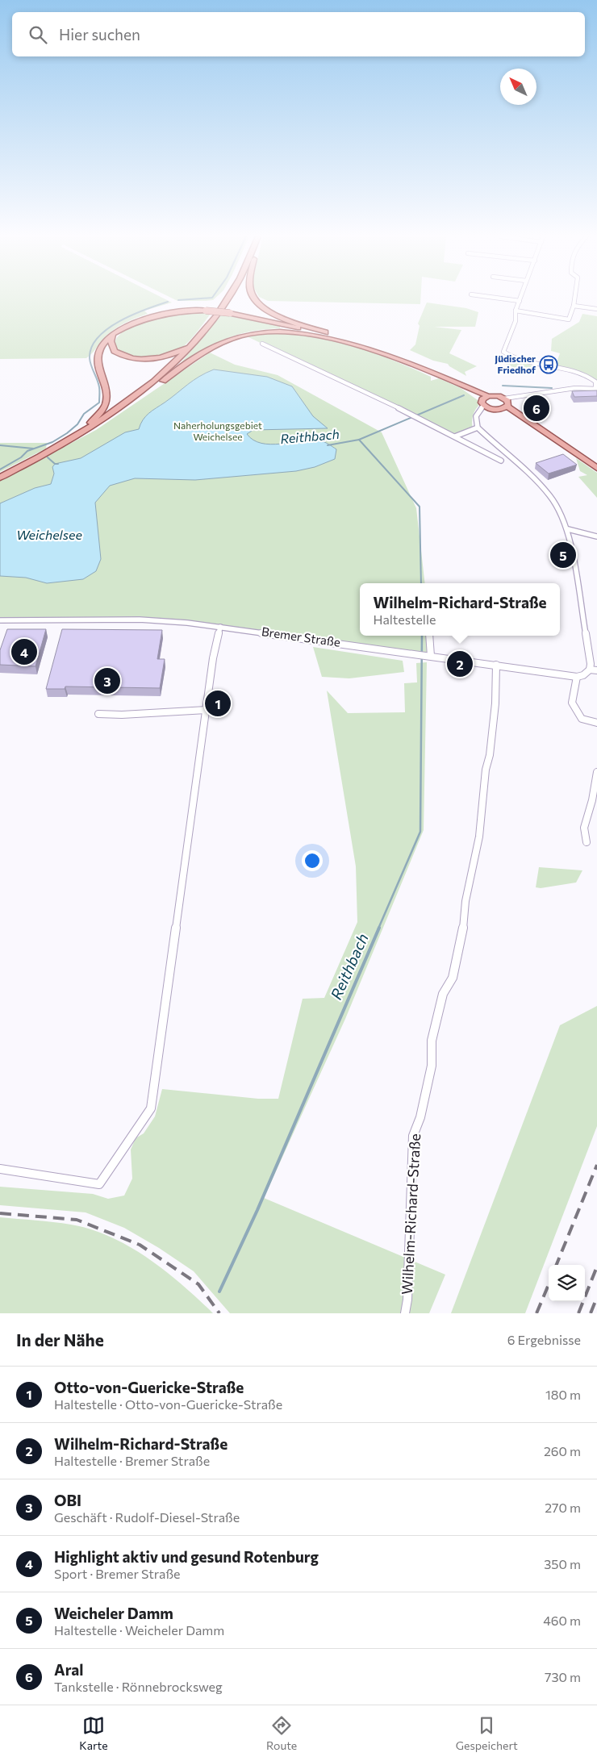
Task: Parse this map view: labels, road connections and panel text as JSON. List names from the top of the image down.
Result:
{
  "streets": {
    "street": ["Bremer Straße", "Wilhelm-Richard-Straße"]
  },
  "crossings": [
    ["Bremer Straße", "Wilhelm-Richard-Straße"]
  ],
  "water": ["Reithbach", "Weichelsee"],
  "parks": ["Naherholungsgebiet Weichelsee"],
  "places": {
    "bus stop": ["Jüdischer Friedhof"]
  },
  "north": "top left",
  "page": {
    "search": "Hier suchen",
    "pins": [
      "6",
      "5",
      "4",
      "2",
      "3",
      "1"
    ],
    "popup": ["Wilhelm-Richard-Straße", "Haltestelle"],
    "heading": ["In der Nähe", "6 Ergebnisse"],
    "list": [
      {
        "mark": "1",
        "name": "Otto-von-Guericke-Straße",
        "note": "Haltestelle · Otto-von-Guericke-Straße",
        "value": "180 m"
      },
      {
        "mark": "2",
        "name": "Wilhelm-Richard-Straße",
        "note": "Haltestelle · Bremer Straße",
        "value": "260 m"
      },
      {
        "mark": "3",
        "name": "OBI",
        "note": "Geschäft · Rudolf-Diesel-Straße",
        "value": "270 m"
      },
      {
        "mark": "4",
        "name": "Highlight aktiv und gesund Rotenburg",
        "note": "Sport · Bremer Straße",
        "value": "350 m"
      },
      {
        "mark": "5",
        "name": "Weicheler Damm",
        "note": "Haltestelle · Weicheler Damm",
        "value": "460 m"
      },
      {
        "mark": "6",
        "name": "Aral",
        "note": "Tankstelle · Rönnebrocksweg",
        "value": "730 m"
      }
    ],
    "nav": ["Karte", "Route", "Gespeichert"]
  }
}
